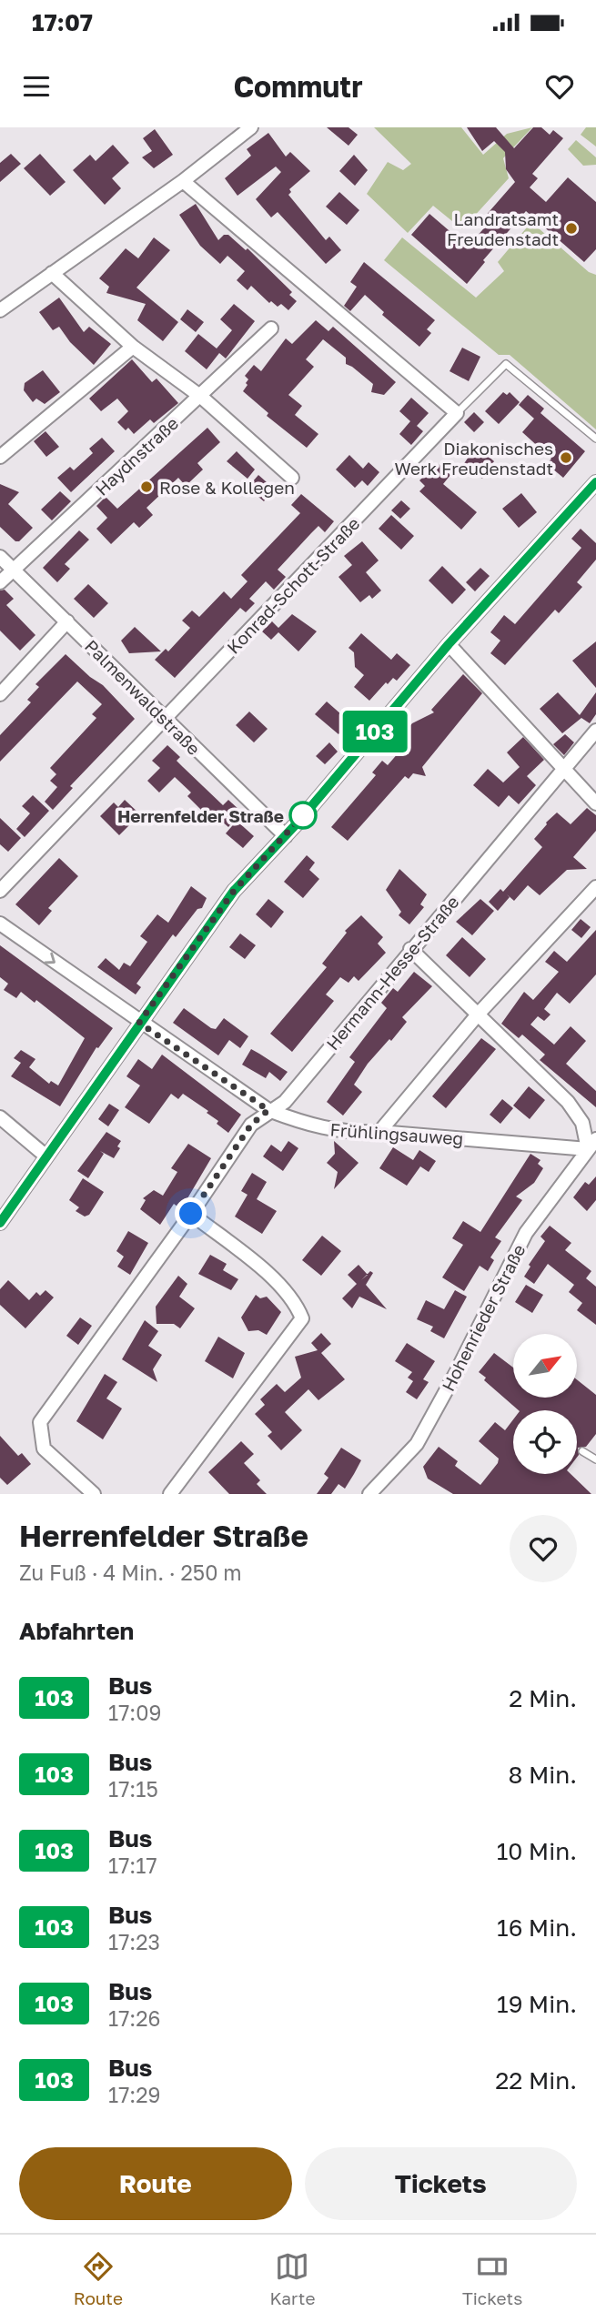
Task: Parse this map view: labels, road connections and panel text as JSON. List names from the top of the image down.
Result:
{
  "streets": {
    "street": [
      "Haydnstraße",
      "Konrad-Schott-Straße",
      "Palmenwaldstraße",
      "Hermann-Hesse-Straße",
      "Frühlingsauweg",
      "Hohenrieder Straße"
    ]
  },
  "crossings": [
    ["Haydnstraße", "Palmenwaldstraße"],
    ["Konrad-Schott-Straße", "Palmenwaldstraße"],
    ["Hermann-Hesse-Straße", "Frühlingsauweg"],
    ["Frühlingsauweg", "Hohenrieder Straße"]
  ],
  "places": [
    "Landratsamt Freudenstadt",
    "Diakonisches Werk Freudenstadt",
    "Rose & Kollegen",
    "Herrenfelder Straße"
  ],
  "lines": ["bus line 103"],
  "north": "top right",
  "page": {
    "status": "17:07",
    "header": "Commutr",
    "on_map": "103",
    "heading": [
      ["Herrenfelder Straße", "Zu Fuß · 4 Min. · 250 m"],
      "Abfahrten"
    ],
    "list": [
      {
        "mark": "103",
        "name": "Bus",
        "note": "17:09",
        "value": "2 Min."
      },
      {
        "mark": "103",
        "name": "Bus",
        "note": "17:15",
        "value": "8 Min."
      },
      {
        "mark": "103",
        "name": "Bus",
        "note": "17:17",
        "value": "10 Min."
      },
      {
        "mark": "103",
        "name": "Bus",
        "note": "17:23",
        "value": "16 Min."
      },
      {
        "mark": "103",
        "name": "Bus",
        "note": "17:26",
        "value": "19 Min."
      },
      {
        "mark": "103",
        "name": "Bus",
        "note": "17:29",
        "value": "22 Min."
      }
    ],
    "buttons": ["Route", "Tickets"],
    "tabs": ["Route", "Karte", "Tickets"]
  }
}
